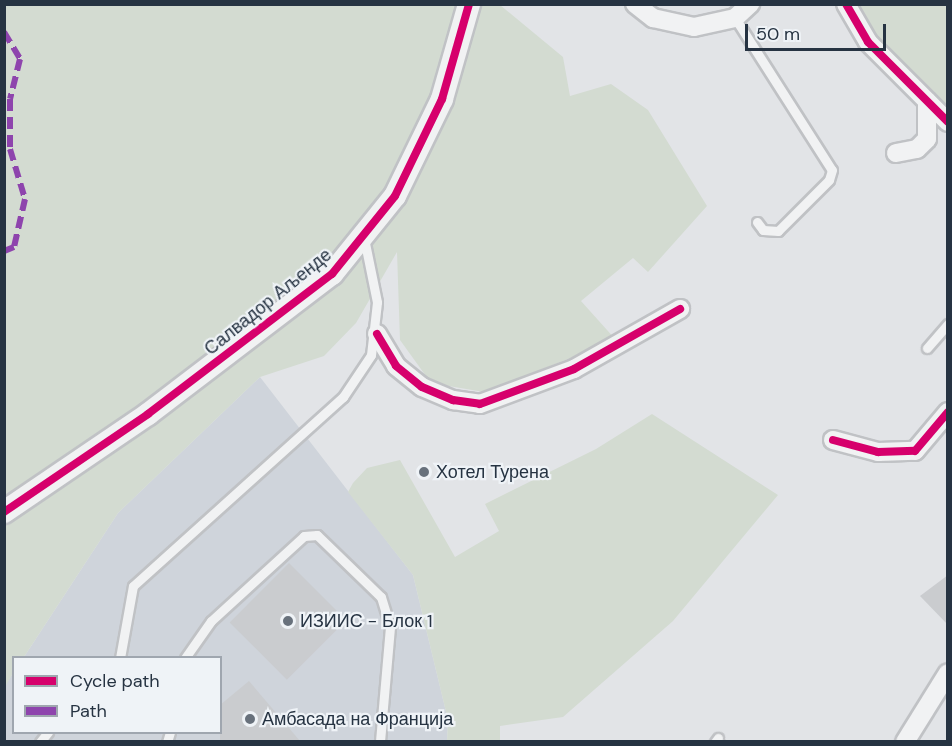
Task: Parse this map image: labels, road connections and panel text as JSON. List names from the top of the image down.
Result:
{
  "streets": {
    "street": ["Салвадор Аљенде"]
  },
  "places": ["Хотел Турена", "ИЗИИС - Блок 1", "Амбасада на Франција"],
  "legend": ["Cycle path", "Path"],
  "scale_bar": "50 m"
}
